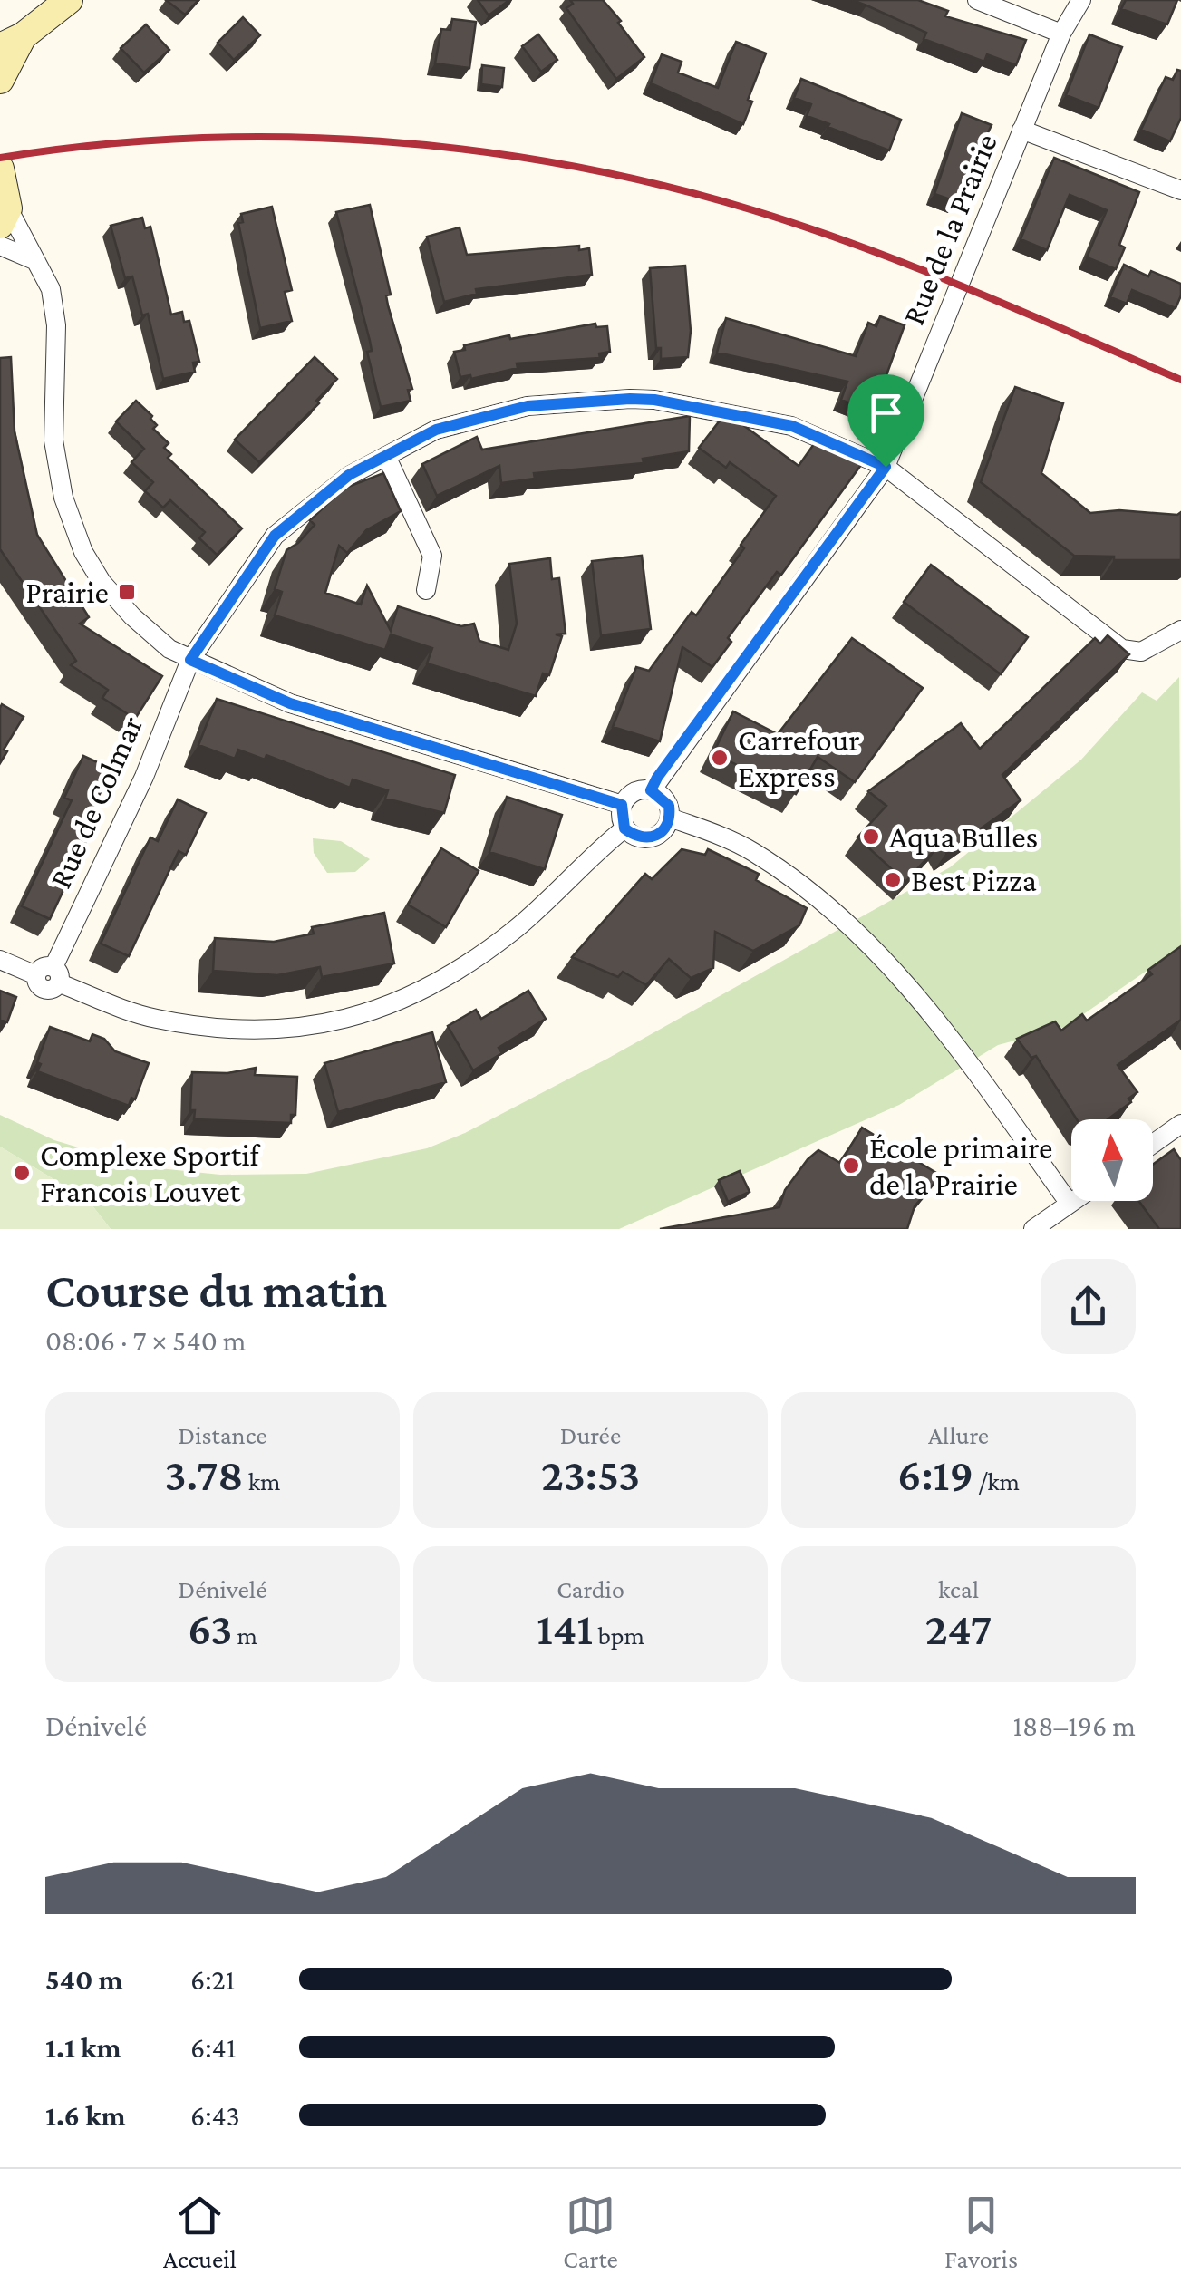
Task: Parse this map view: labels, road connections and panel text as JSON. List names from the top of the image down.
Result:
{
  "streets": {
    "street": ["Rue de la Prairie", "Rue de Colmar"]
  },
  "crossings": [
    ["Rue de la Prairie", "Rue de Colmar"]
  ],
  "places": {
    "transit": ["Prairie"],
    "other": [
      "Carrefour Express",
      "Aqua Bulles",
      "Best Pizza",
      "École primaire de la Prairie",
      "Complexe Sportif Francois Louvet"
    ]
  },
  "north": "top",
  "page": {
    "heading": ["Course du matin", "08:06 · 7 × 540 m"],
    "stats": [
      ["Distance", "3.78 km"],
      ["Durée", "23:53"],
      ["Allure", "6:19 /km"],
      ["Dénivelé", "63 m"],
      ["Cardio", "141 bpm"],
      ["kcal", "247"]
    ],
    "chart": ["Dénivelé", "188–196 m"],
    "list": [
      {
        "name": "540 m",
        "note": "6:21"
      },
      {
        "name": "1.1 km",
        "note": "6:41"
      },
      {
        "name": "1.6 km",
        "note": "6:43"
      }
    ],
    "tabs": ["Accueil", "Carte", "Favoris"]
  }
}
